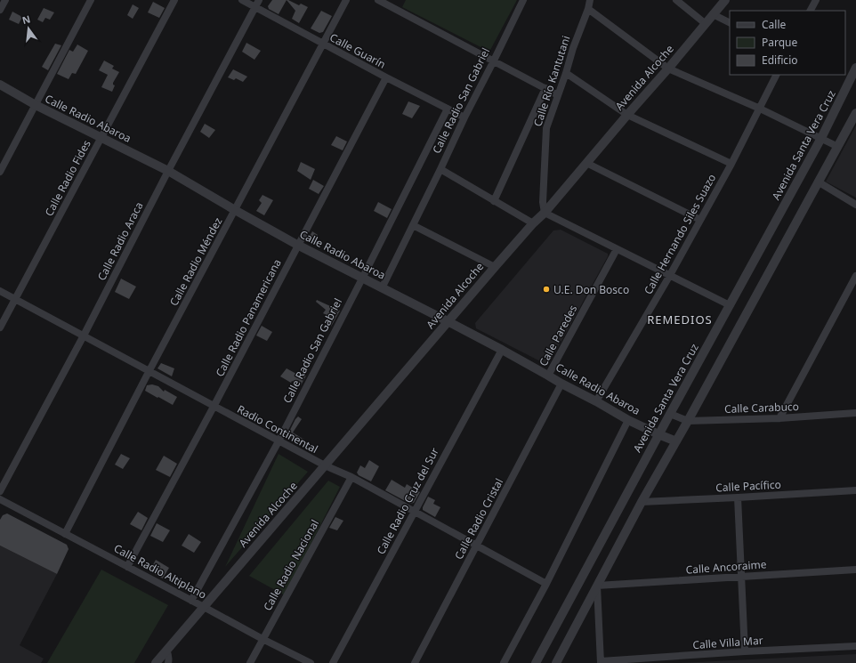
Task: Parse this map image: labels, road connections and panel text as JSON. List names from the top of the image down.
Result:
{
  "streets": {
    "street": [
      "Calle Guarín",
      "Avenida Alcoche",
      "Calle Río Kantutani",
      "Calle Radio San Gabriel",
      "Calle Radio Abaroa",
      "Avenida Santa Vera Cruz",
      "Calle Radio Fides",
      "Calle Hernando Siles Suazo",
      "Calle Radio Araca",
      "Calle Radio Méndez",
      "Calle Radio Panamericana",
      "Calle Paredes",
      "Calle Carabuco",
      "Radio Continental",
      "Calle Pacífico",
      "Calle Radio Cruz del Sur",
      "Calle Radio Cristal",
      "Calle Radio Nacional",
      "Calle Ancoraime",
      "Calle Radio Altiplano",
      "Calle Villa Mar"
    ]
  },
  "crossings": [
    ["Calle Guarín", "Calle Radio San Gabriel"],
    ["Calle Guarín", "Calle Radio Araca"],
    ["Calle Guarín", "Calle Radio Méndez"],
    ["Calle Guarín", "Calle Radio Panamericana"],
    ["Avenida Alcoche", "Calle Río Kantutani"],
    ["Avenida Alcoche", "Calle Radio Abaroa"],
    ["Avenida Alcoche", "Radio Continental"],
    ["Avenida Alcoche", "Calle Radio Altiplano"],
    ["Calle Radio San Gabriel", "Calle Radio Abaroa"],
    ["Calle Radio San Gabriel", "Radio Continental"],
    ["Calle Radio San Gabriel", "Calle Radio Altiplano"],
    ["Calle Radio Abaroa", "Avenida Santa Vera Cruz"],
    ["Calle Radio Abaroa", "Calle Radio Fides"],
    ["Calle Radio Abaroa", "Calle Hernando Siles Suazo"],
    ["Calle Radio Abaroa", "Calle Radio Araca"],
    ["Calle Radio Abaroa", "Calle Radio Méndez"],
    ["Calle Radio Abaroa", "Calle Radio Panamericana"],
    ["Calle Radio Abaroa", "Calle Paredes"],
    ["Calle Radio Abaroa", "Calle Radio Cruz del Sur"],
    ["Calle Radio Abaroa", "Calle Radio Cristal"],
    ["Avenida Santa Vera Cruz", "Calle Carabuco"],
    ["Calle Radio Fides", "Radio Continental"],
    ["Calle Radio Araca", "Radio Continental"],
    ["Calle Radio Méndez", "Radio Continental"],
    ["Calle Radio Méndez", "Calle Radio Altiplano"],
    ["Calle Radio Panamericana", "Radio Continental"],
    ["Calle Radio Panamericana", "Calle Radio Altiplano"],
    ["Radio Continental", "Calle Radio Cruz del Sur"],
    ["Radio Continental", "Calle Radio Cristal"],
    ["Radio Continental", "Calle Radio Nacional"],
    ["Calle Radio Nacional", "Calle Radio Altiplano"]
  ],
  "districts": ["REMEDIOS"],
  "places": ["U.E. Don Bosco"],
  "legend": ["Calle", "Parque", "Edificio"],
  "north": "top"
}
